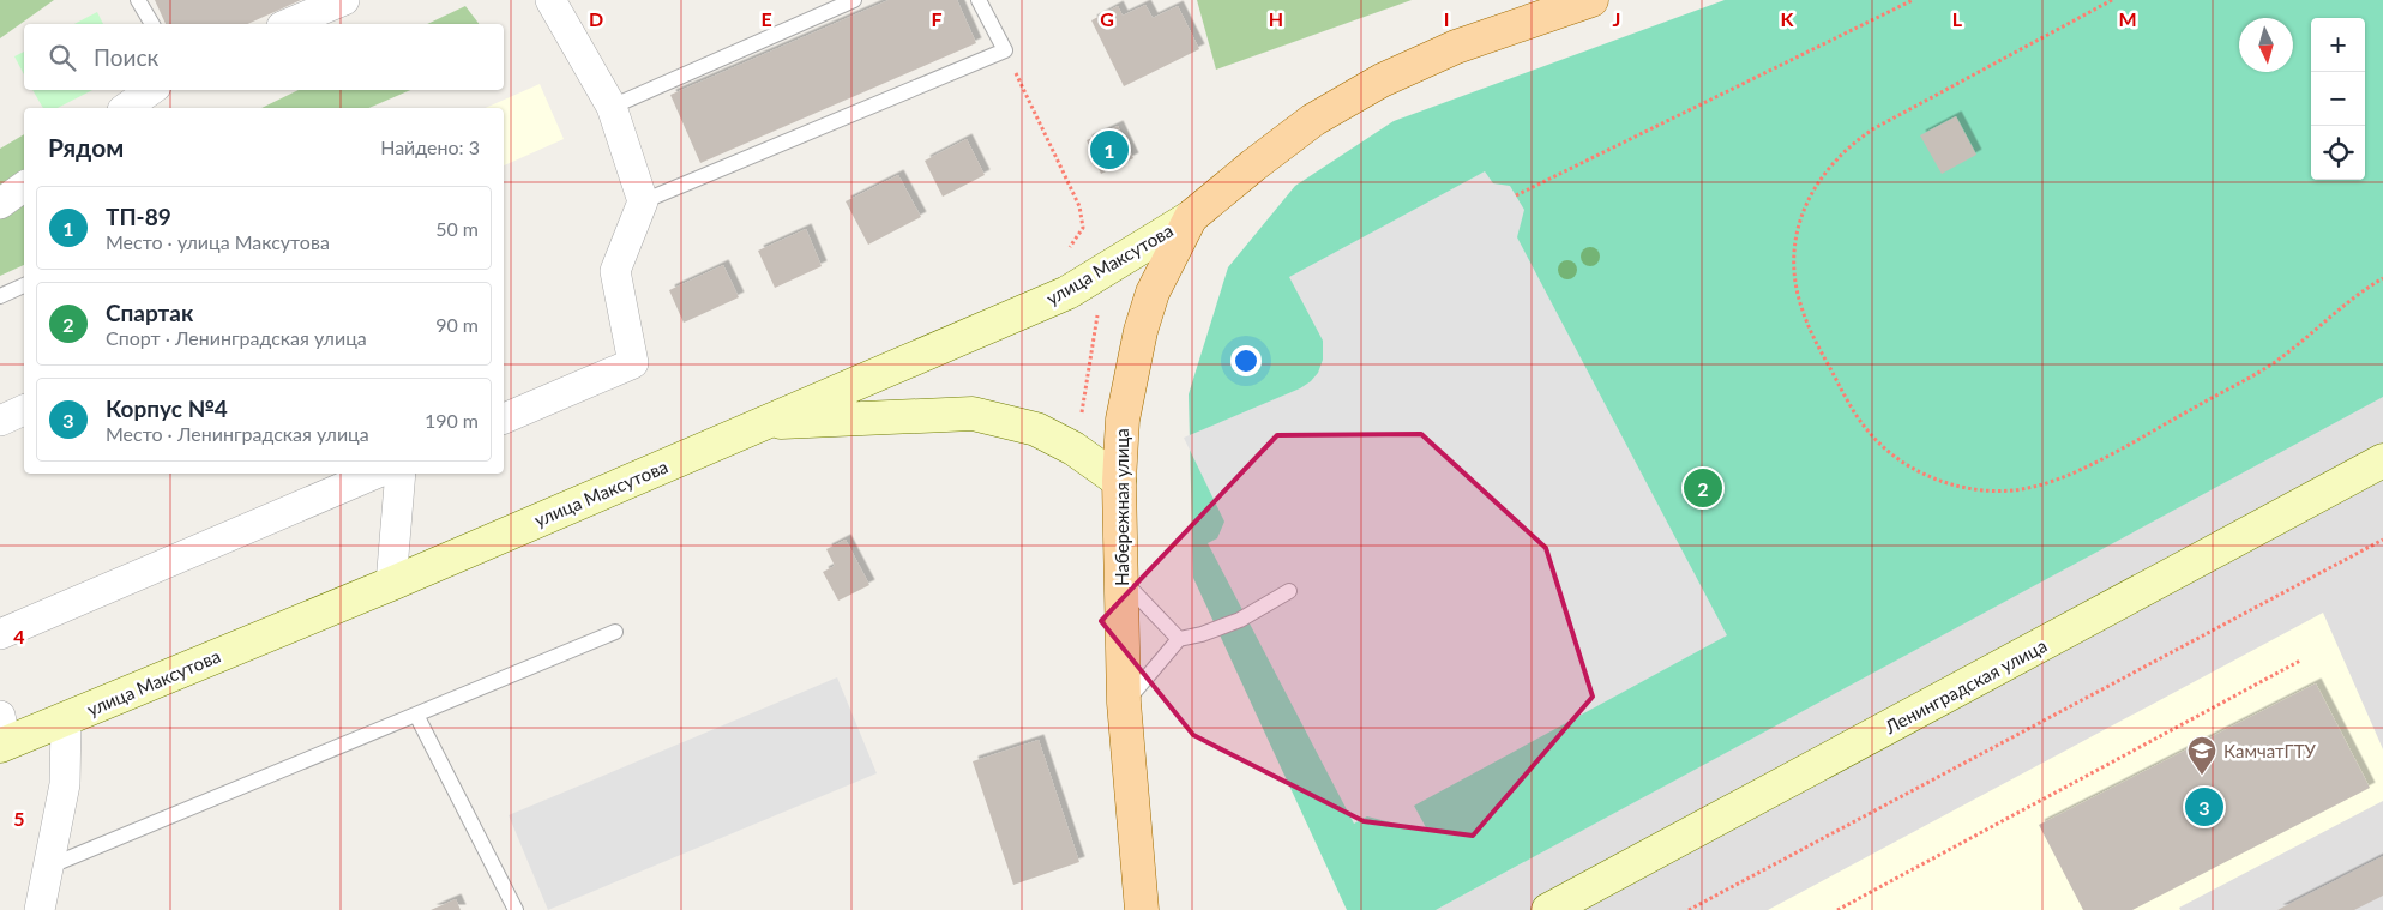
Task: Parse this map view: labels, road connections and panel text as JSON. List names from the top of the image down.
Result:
{
  "streets": {
    "main road": ["улица Максутова", "Набережная улица", "Ленинградская улица"]
  },
  "crossings": [
    ["улица Максутова", "Набережная улица"]
  ],
  "places": {
    "school or university": ["КамчатГТУ"]
  },
  "north": "bottom",
  "page": {
    "map_buttons": ["+", "−"],
    "search": "Поиск",
    "heading": ["Рядом", "Найдено: 3"],
    "pins": ["1", "2", "3"],
    "list": [
      {
        "mark": "1",
        "name": "ТП-89",
        "note": "Место · улица Максутова",
        "value": "50 m"
      },
      {
        "mark": "2",
        "name": "Спартак",
        "note": "Спорт · Ленинградская улица",
        "value": "90 m"
      },
      {
        "mark": "3",
        "name": "Корпус №4",
        "note": "Место · Ленинградская улица",
        "value": "190 m"
      }
    ]
  },
  "grid": {
    "columns": [
      "D",
      "E",
      "F",
      "G",
      "H",
      "I",
      "J",
      "K",
      "L",
      "M"
    ],
    "rows": ["4", "5"]
  }
}
